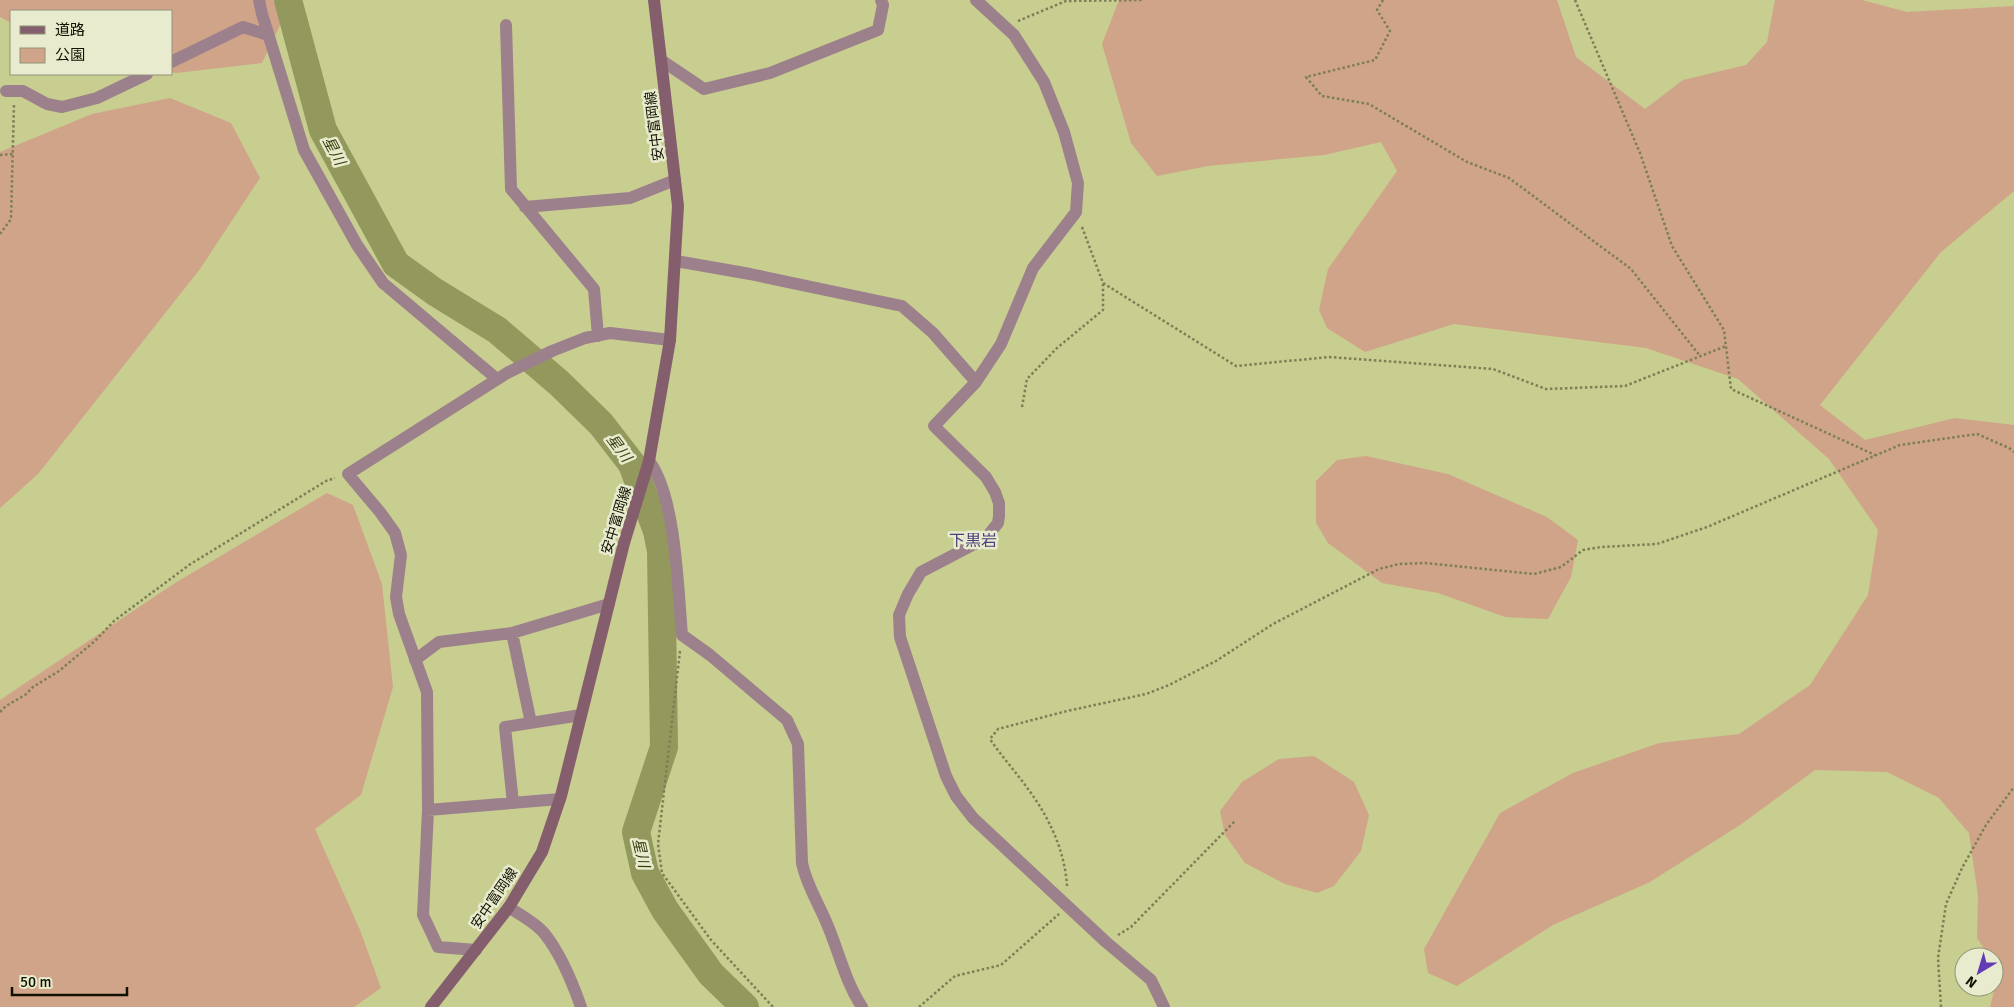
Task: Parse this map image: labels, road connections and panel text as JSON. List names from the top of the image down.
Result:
{
  "streets": {
    "main road": ["安中富岡線"]
  },
  "districts": ["下黒岩"],
  "water": ["星川"],
  "legend": ["道路", "公園"],
  "scale_bar": "50 m",
  "north": "bottom left"
}
